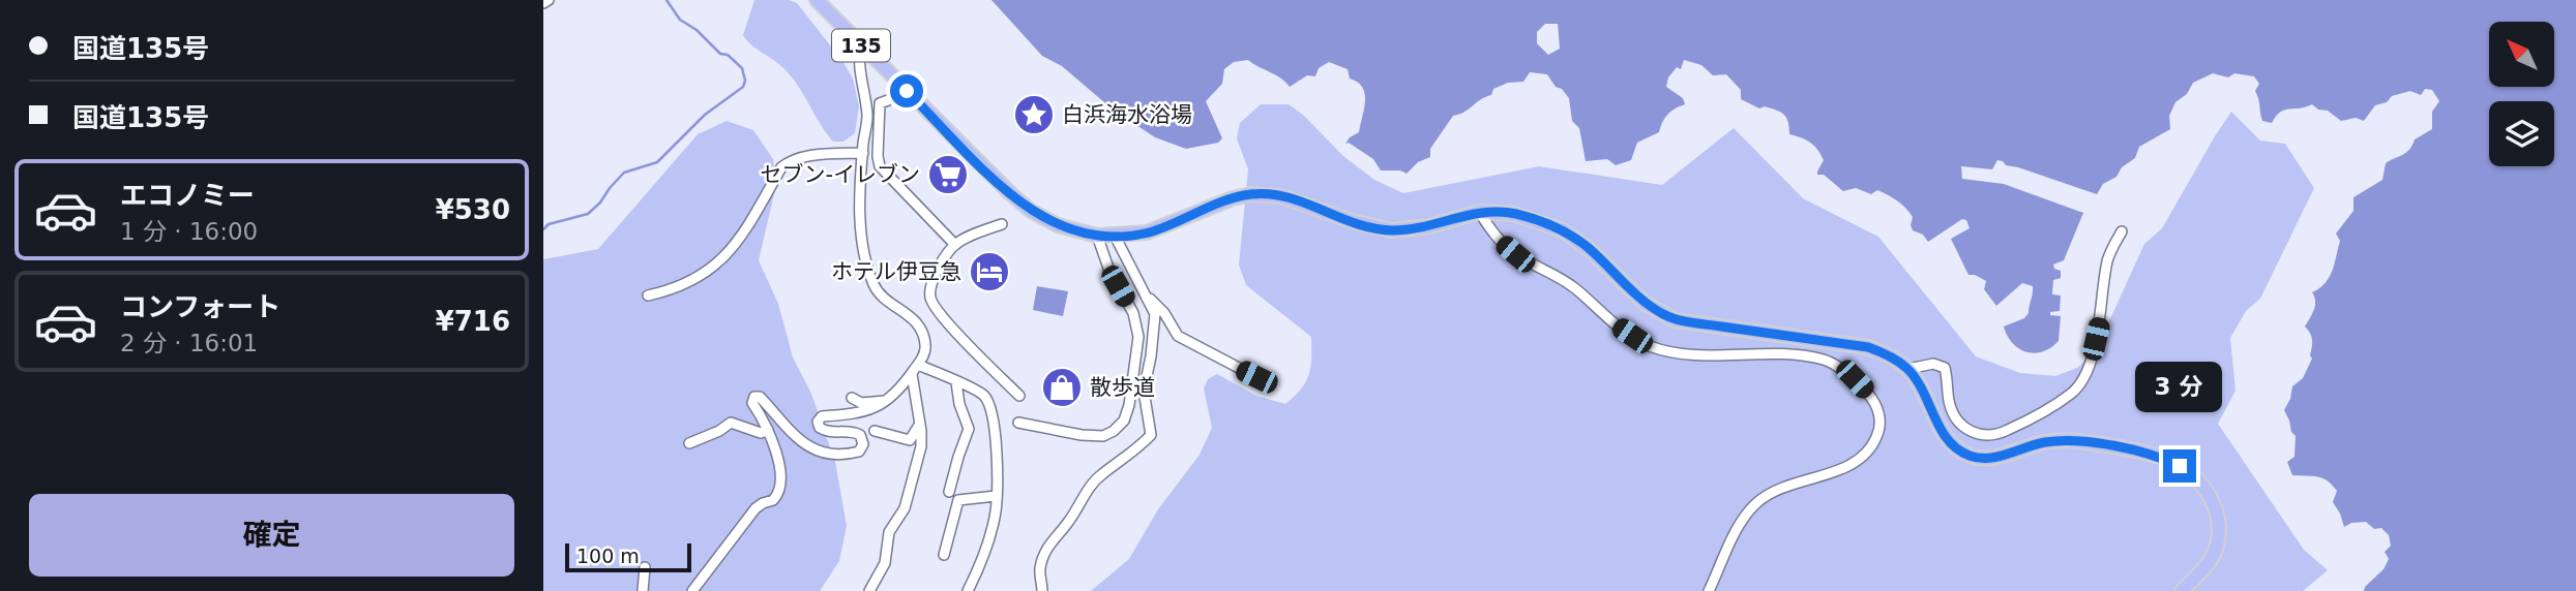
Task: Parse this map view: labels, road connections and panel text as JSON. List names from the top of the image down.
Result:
{
  "streets": {
    "highway": ["135"]
  },
  "places": {
    "place": ["白浜海水浴場"],
    "supermarket": ["セブン-イレブン"],
    "hotel": ["ホテル伊豆急"],
    "shop": ["散歩道"]
  },
  "scale_bar": "100 m",
  "north": "top left",
  "page": {
    "banner": ["国道135号", "国道135号"],
    "list": [
      {
        "name": "エコノミー",
        "note": "1 分 · 16:00",
        "value": "¥530"
      },
      {
        "name": "コンフォート",
        "note": "2 分 · 16:01",
        "value": "¥716"
      }
    ],
    "bubble": "3 分",
    "buttons": "確定",
    "scale": "100 m"
  }
}
